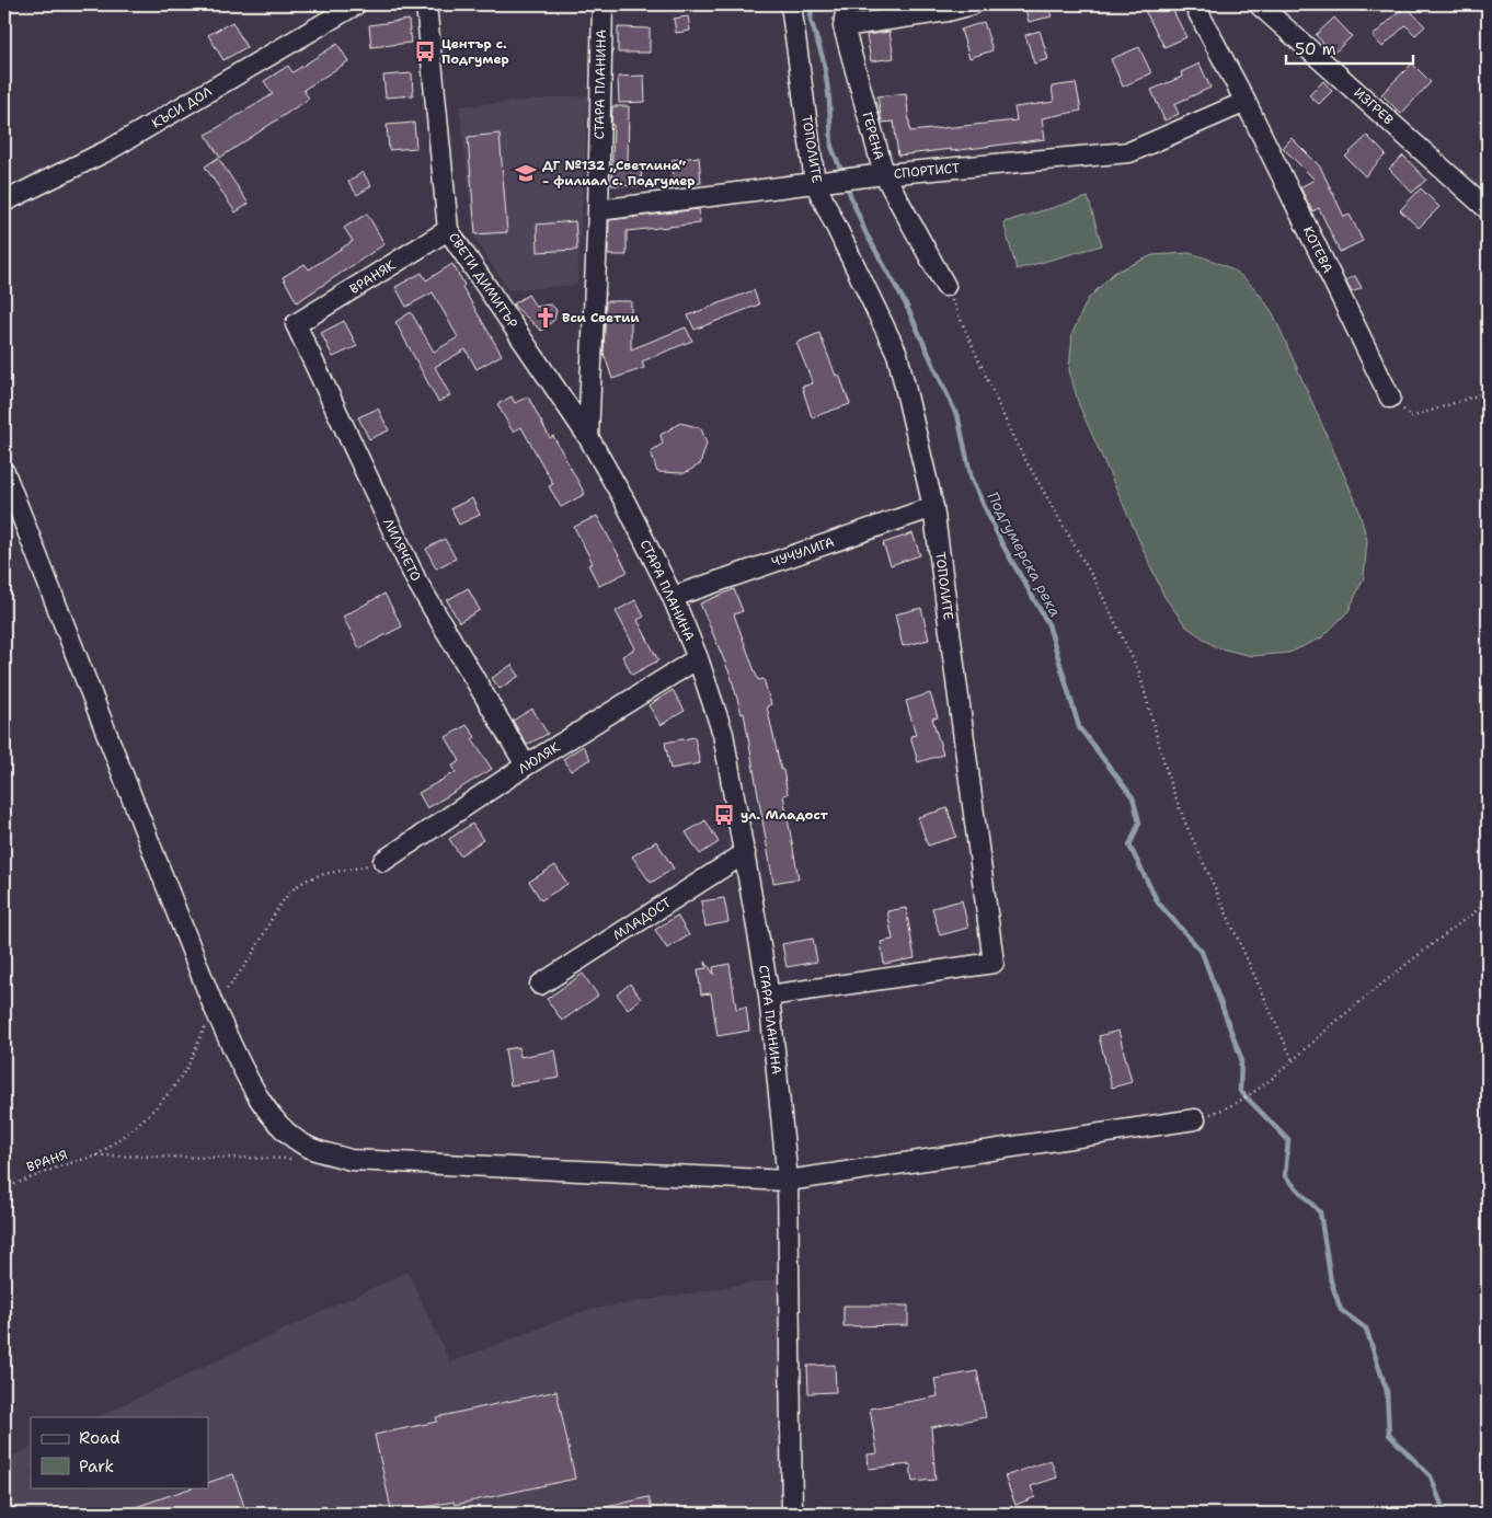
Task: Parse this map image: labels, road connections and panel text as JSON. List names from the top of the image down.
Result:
{
  "streets": {
    "street": [
      "СТАРА ПЛАНИНА",
      "ИЗГРЕВ",
      "КЪСИ ДОЛ",
      "ГЕРЕНА",
      "ТОПОЛИТЕ",
      "СПОРТИСТ",
      "КОТЕВА",
      "ВРАНЯК",
      "СВЕТИ ДИМИТЪР",
      "ЛИЛЯЧЕТО",
      "ЧУЧУЛИГА",
      "ЛЮЛЯК",
      "МЛАДОСТ"
    ],
    "path": ["ВРАНЯ"]
  },
  "crossings": [
    ["СТАРА ПЛАНИНА", "ТОПОЛИТЕ"],
    ["СТАРА ПЛАНИНА", "СПОРТИСТ"],
    ["СТАРА ПЛАНИНА", "СВЕТИ ДИМИТЪР"],
    ["СТАРА ПЛАНИНА", "ЧУЧУЛИГА"],
    ["СТАРА ПЛАНИНА", "ЛЮЛЯК"],
    ["СТАРА ПЛАНИНА", "МЛАДОСТ"],
    ["ГЕРЕНА", "СПОРТИСТ"],
    ["ТОПОЛИТЕ", "СПОРТИСТ"],
    ["ТОПОЛИТЕ", "ЧУЧУЛИГА"],
    ["СПОРТИСТ", "КОТЕВА"],
    ["ВРАНЯК", "СВЕТИ ДИМИТЪР"],
    ["ВРАНЯК", "ЛИЛЯЧЕТО"],
    ["ЛИЛЯЧЕТО", "ЛЮЛЯК"]
  ],
  "water": ["Подгумерска река"],
  "places": {
    "bus stop": ["Център с. Подгумер", "ул. Младост"],
    "school or university": ["ДГ №132 „Светлина“ - филиал с. Подгумер"],
    "church": ["Вси Светии"]
  },
  "legend": ["Road", "Park"],
  "scale_bar": "50 m"
}
